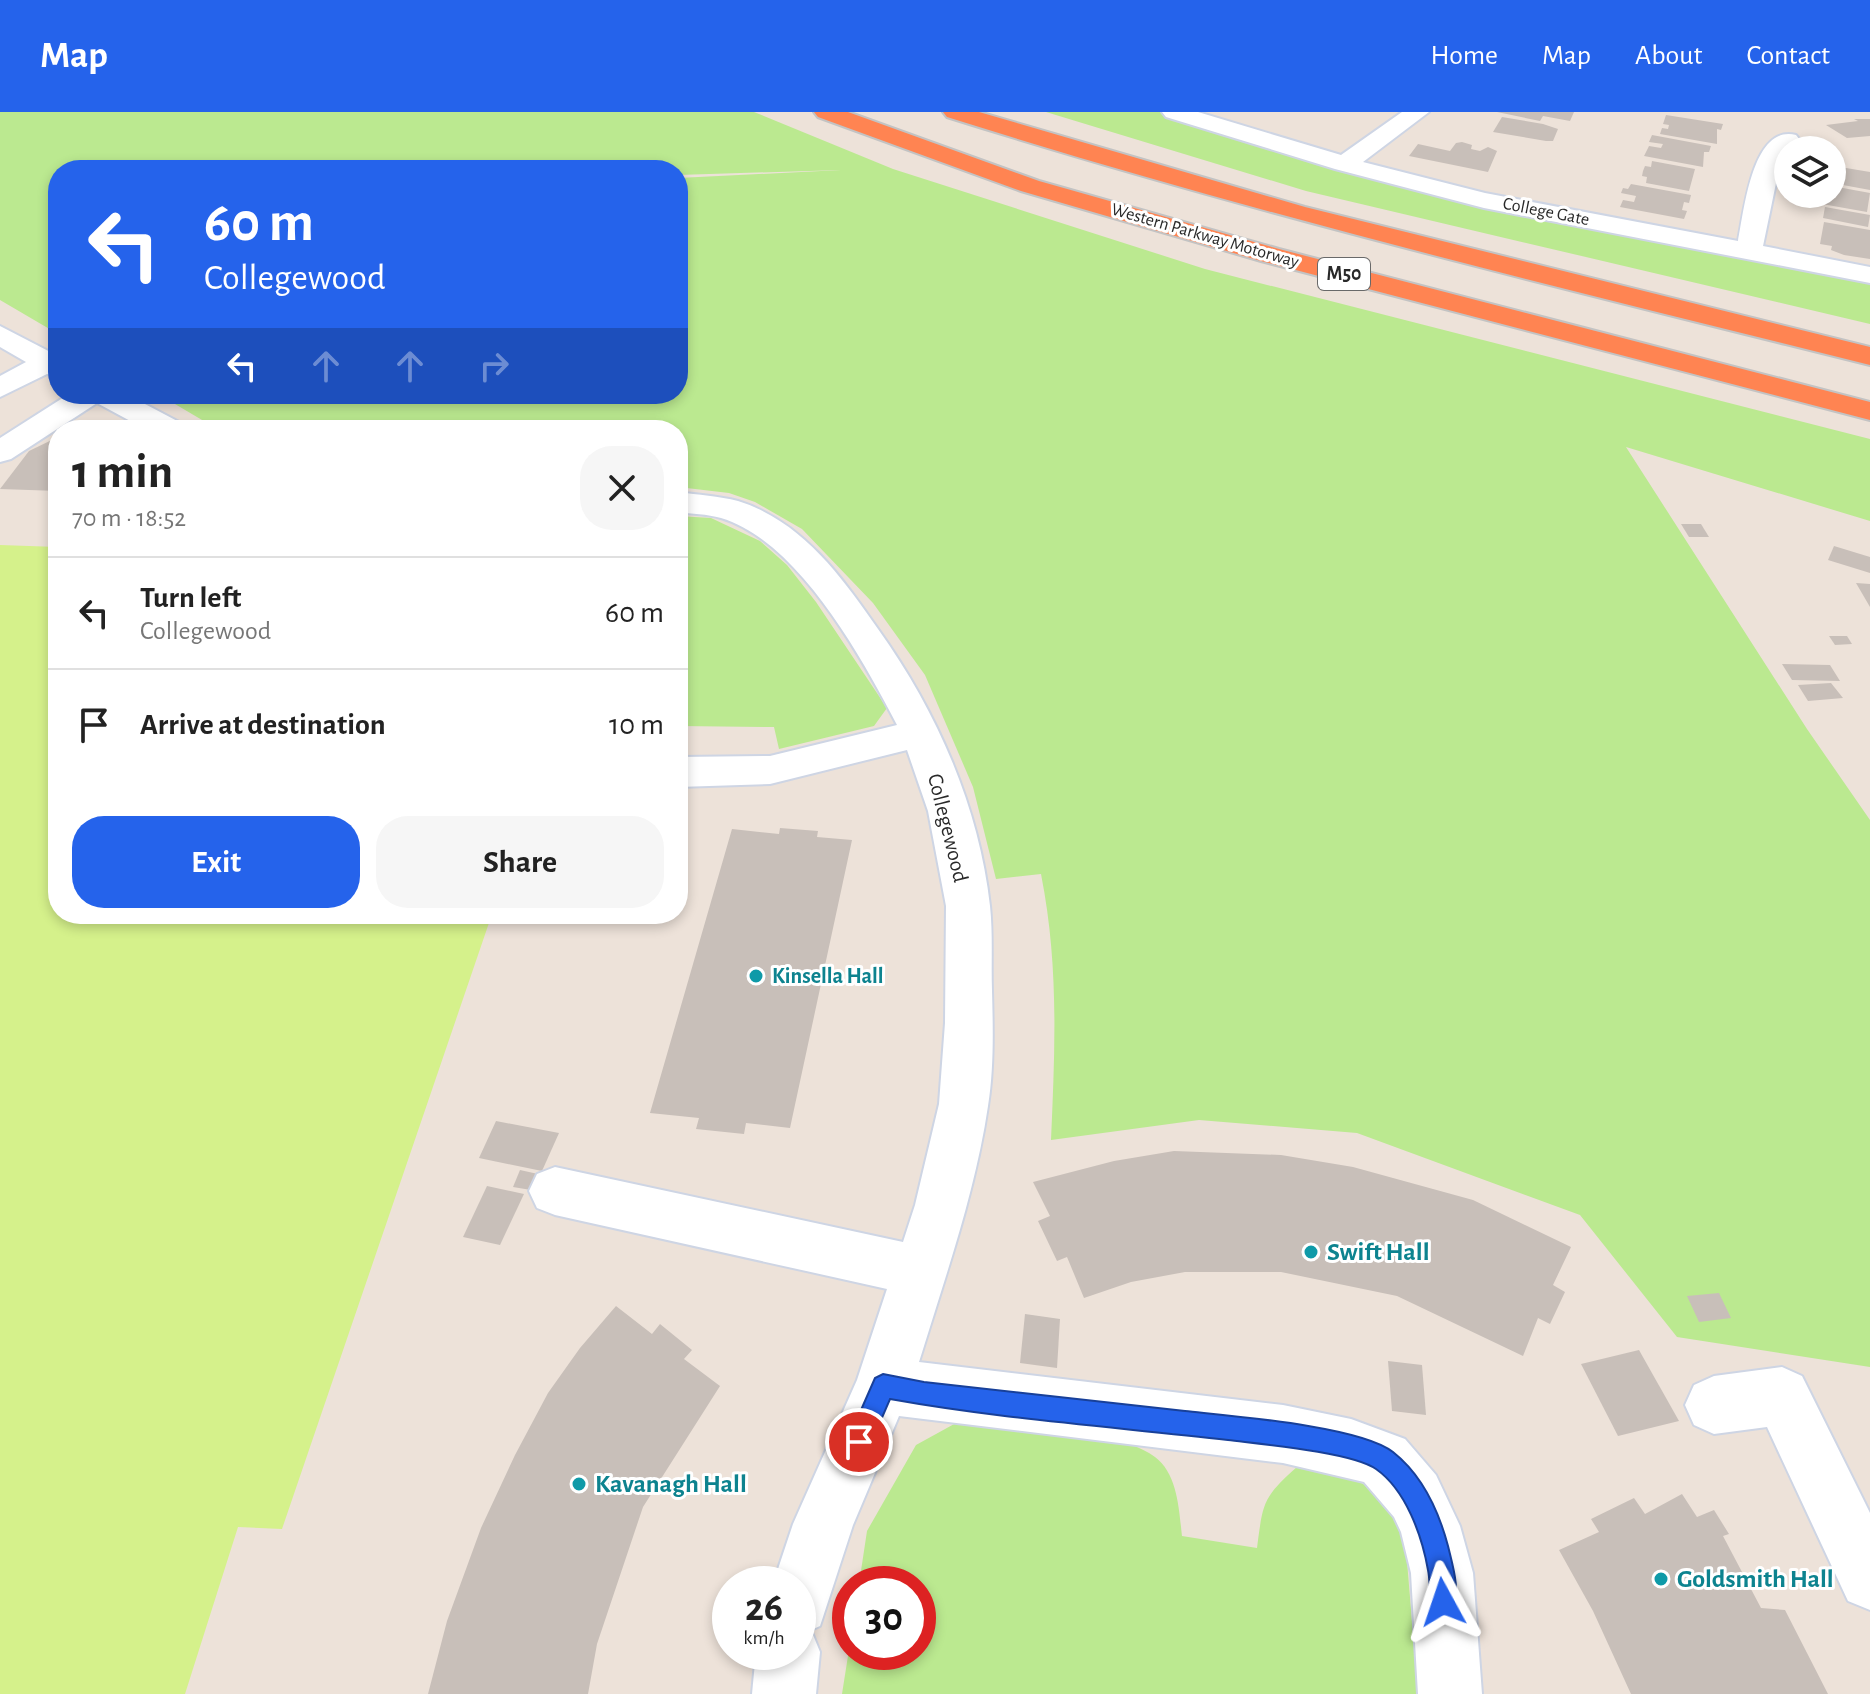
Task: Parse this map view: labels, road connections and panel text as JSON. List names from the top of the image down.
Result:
{
  "streets": {
    "highway": ["Western Parkway Motorway", "M50"],
    "street": ["College Gate", "Collegewood"]
  },
  "places": [
    "Kinsella Hall",
    "Swift Hall",
    "Kavanagh Hall",
    "Goldsmith Hall"
  ],
  "page": {
    "header": "Map",
    "nav": [
      "Home",
      "Map",
      "About",
      "Contact"
    ],
    "turn": ["60 m", "Collegewood"],
    "heading": ["1 min", "70 m · 18:52"],
    "list": [
      {
        "name": "Turn left",
        "note": "Collegewood",
        "value": "60 m"
      },
      {
        "name": "Arrive at destination",
        "value": "10 m"
      }
    ],
    "buttons": ["Exit", "Share"],
    "speed": "26 km/h",
    "limit": "30"
  }
}
